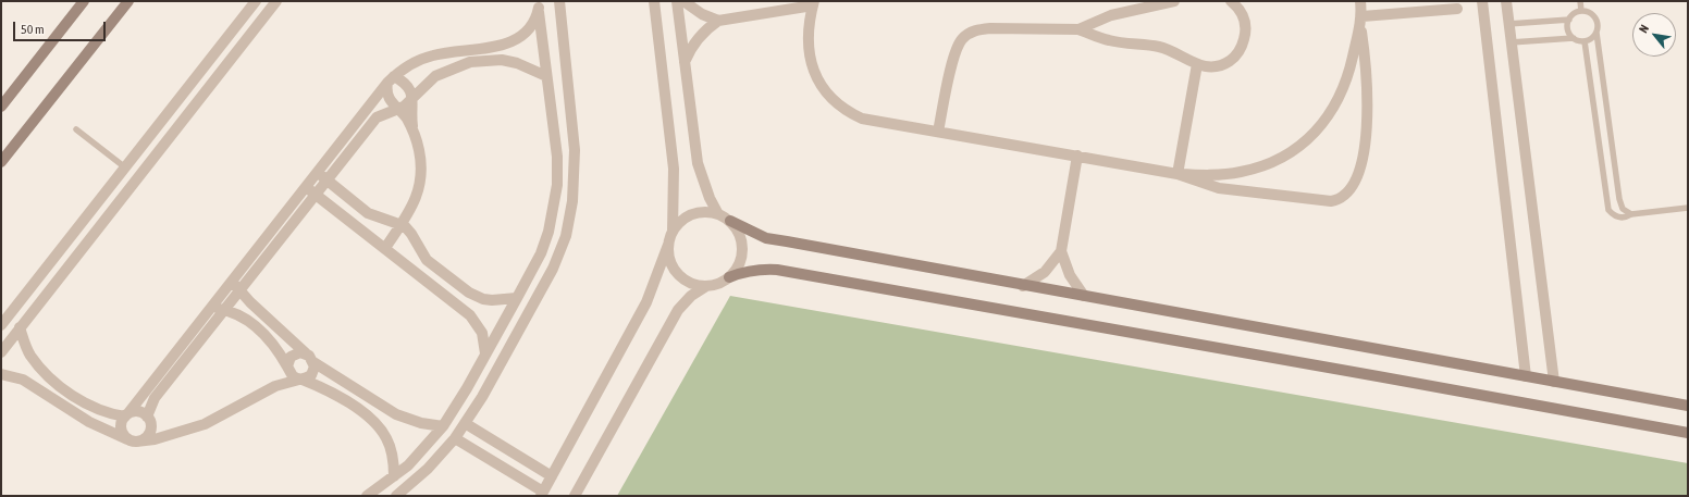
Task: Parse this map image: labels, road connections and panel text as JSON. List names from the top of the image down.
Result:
{
  "scale_bar": "50 m",
  "north": "top left"
}
